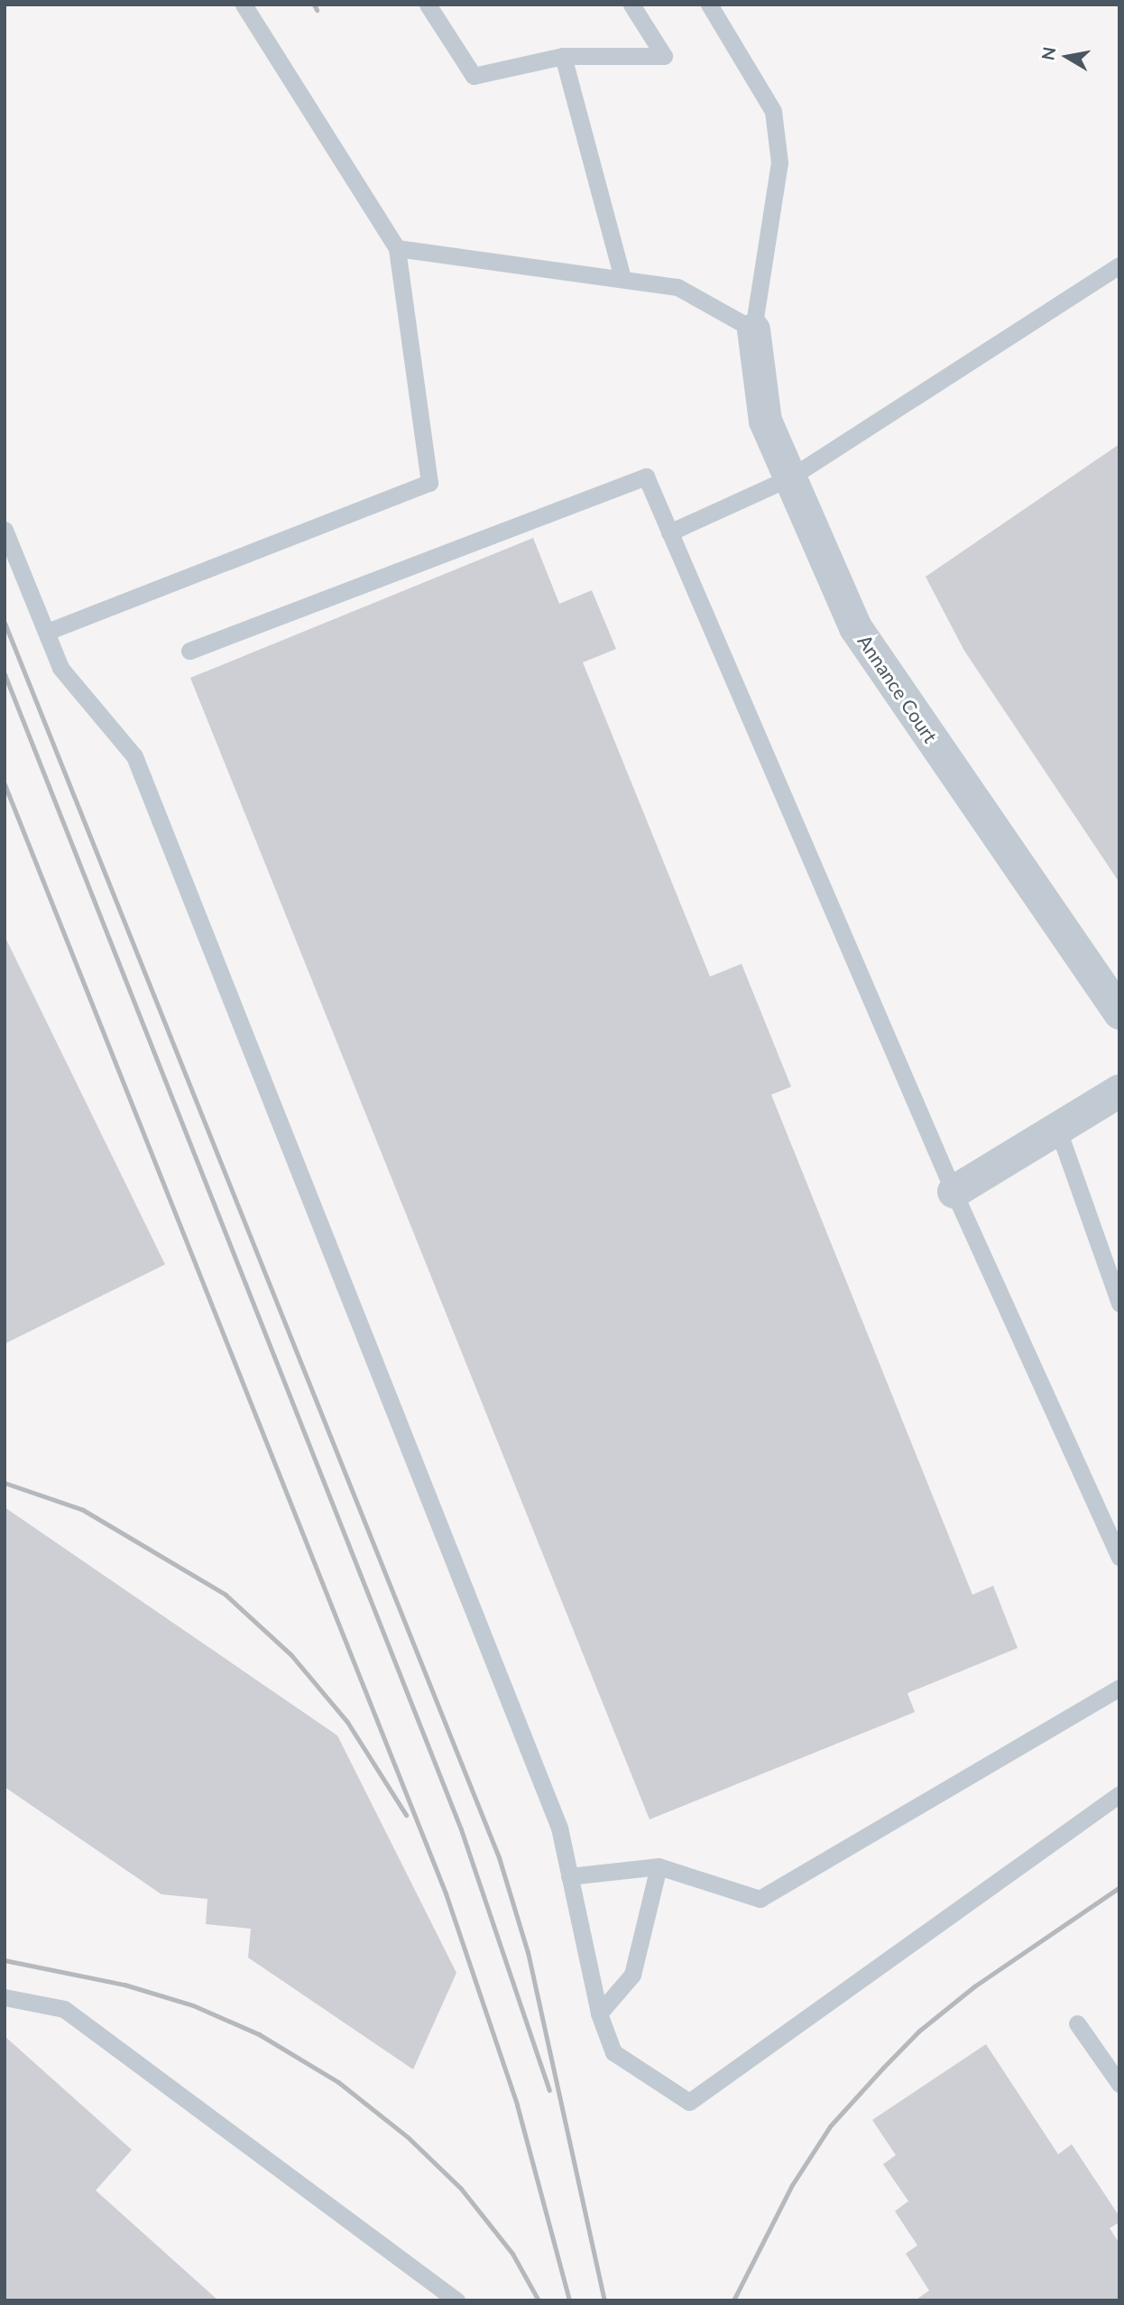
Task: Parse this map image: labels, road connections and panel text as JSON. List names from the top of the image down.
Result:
{
  "streets": {
    "street": ["Annance Court"]
  },
  "north": "left"
}
